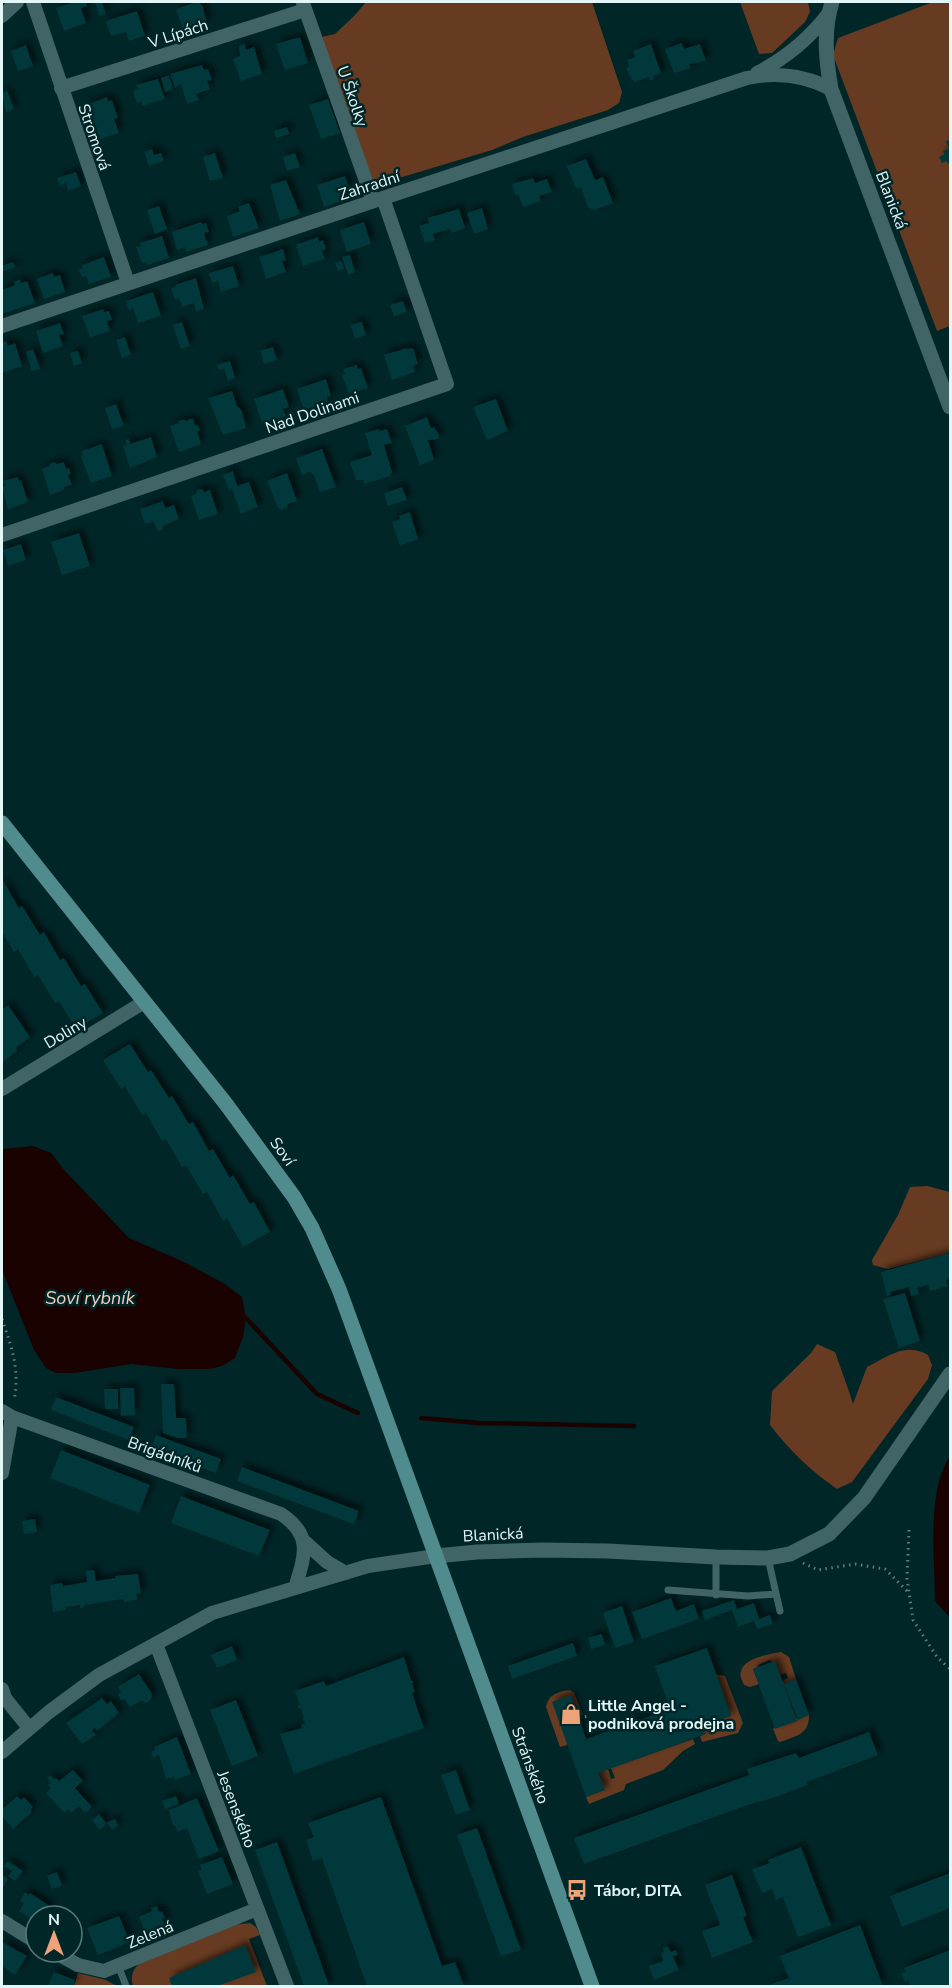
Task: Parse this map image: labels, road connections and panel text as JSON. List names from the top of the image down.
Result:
{
  "streets": {
    "main road": ["Soví", "Stránského"],
    "street": [
      "V Lípách",
      "U Školky",
      "Stromová",
      "Zahradní",
      "Blanická",
      "Nad Dolinami",
      "Doliny",
      "Brigádníků",
      "Jesenského",
      "Zelená"
    ]
  },
  "crossings": [
    ["V Lípách", "U Školky"],
    ["V Lípách", "Stromová"],
    ["U Školky", "Zahradní"],
    ["U Školky", "Nad Dolinami"],
    ["Stromová", "Zahradní"],
    ["Zahradní", "Blanická"],
    ["Zahradní", "Nad Dolinami"],
    ["Blanická", "Soví"],
    ["Blanická", "Brigádníků"],
    ["Blanická", "Stránského"],
    ["Blanická", "Jesenského"],
    ["Doliny", "Soví"],
    ["Soví", "Stránského"],
    ["Jesenského", "Zelená"]
  ],
  "water": ["Soví rybník"],
  "places": {
    "shop": ["Little Angel - podniková prodejna"],
    "bus stop": ["Tábor, DITA"]
  },
  "north": "top"
}
